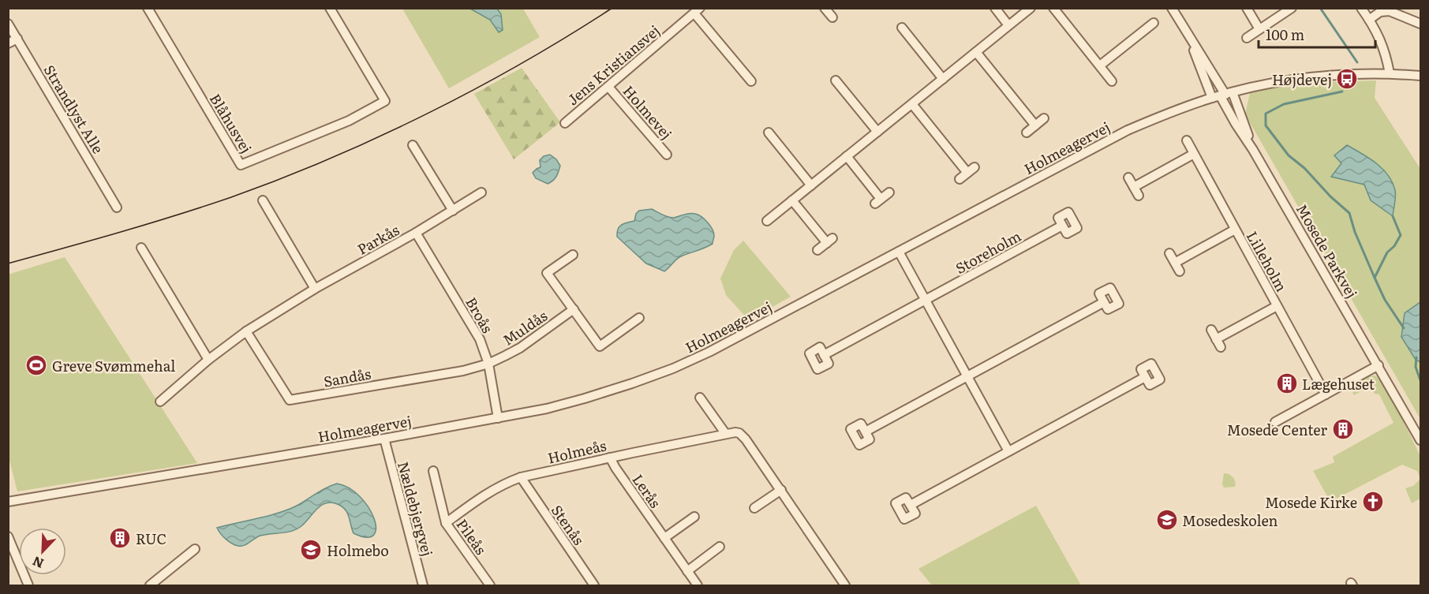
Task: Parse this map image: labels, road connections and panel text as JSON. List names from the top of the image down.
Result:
{
  "streets": {
    "street": [
      "Jens Kristiansvej",
      "Strandlyst Alle",
      "Holmevej",
      "Blåhusvej",
      "Holmeagervej",
      "Parkås",
      "Mosede Parkvej",
      "Storeholm",
      "Lilleholm",
      "Broås",
      "Muldås",
      "Sandås",
      "Holmeås",
      "Lerås",
      "Nældebjergvej",
      "Stenås",
      "Pileås"
    ]
  },
  "crossings": [
    ["Jens Kristiansvej", "Holmevej"],
    ["Holmeagervej", "Mosede Parkvej"],
    ["Holmeagervej", "Broås"],
    ["Holmeagervej", "Nældebjergvej"],
    ["Parkås", "Broås"],
    ["Parkås", "Sandås"],
    ["Broås", "Muldås"],
    ["Broås", "Sandås"],
    ["Muldås", "Sandås"],
    ["Holmeås", "Lerås"],
    ["Holmeås", "Stenås"],
    ["Holmeås", "Pileås"]
  ],
  "places": {
    "bus stop": ["Højdevej"],
    "sports": ["Greve Svømmehal"],
    "building": ["Lægehuset", "Mosede Center", "RUC"],
    "church": ["Mosede Kirke"],
    "school or university": ["Mosedeskolen", "Holmebo"]
  },
  "scale_bar": "100 m",
  "north": "bottom left"
}
